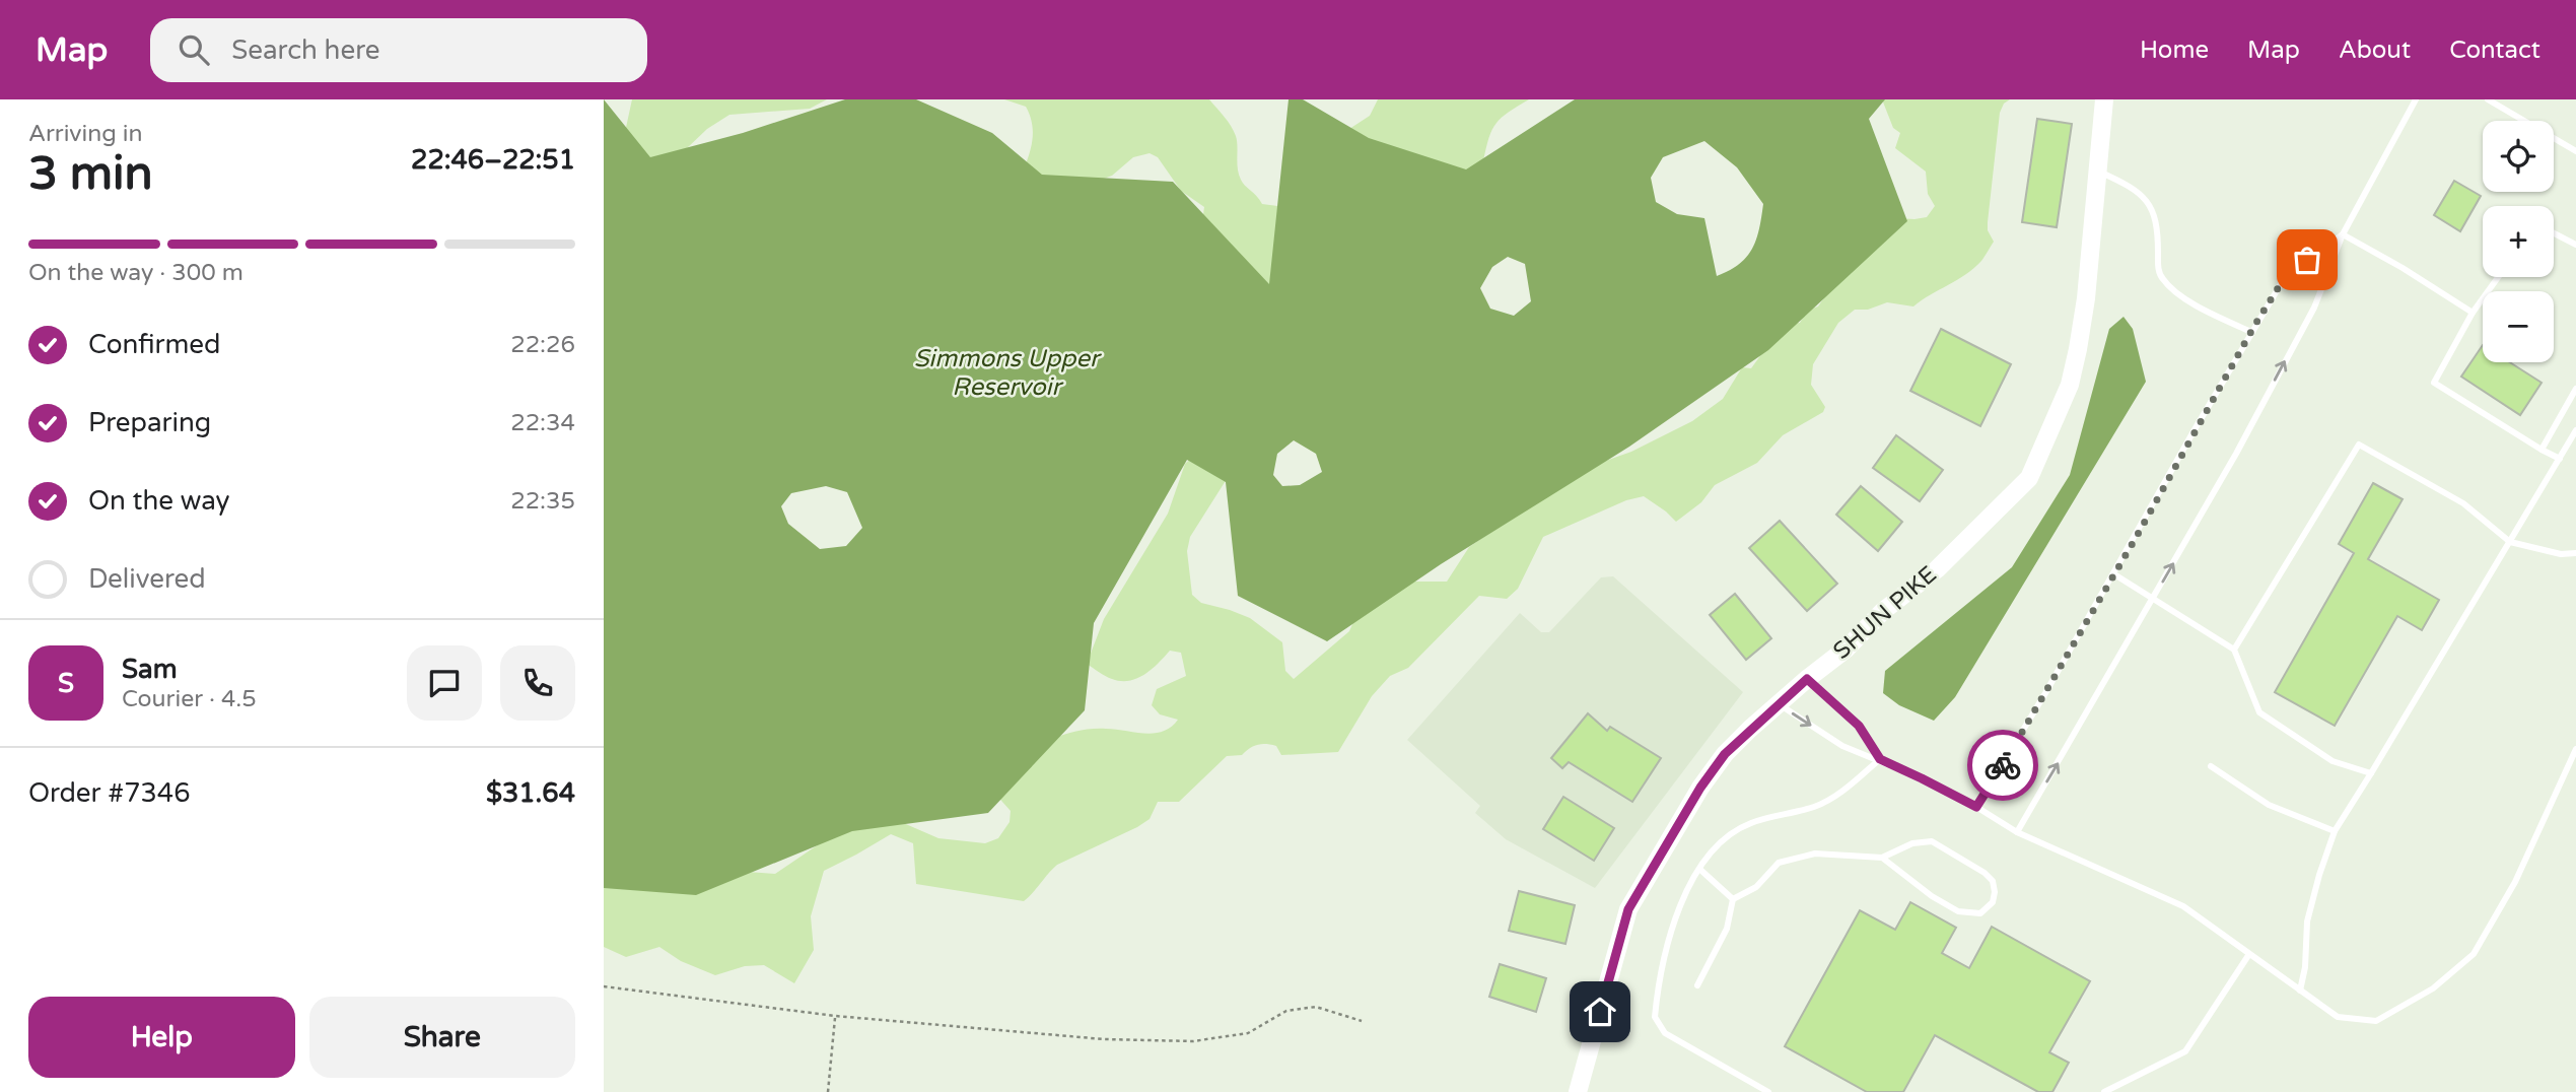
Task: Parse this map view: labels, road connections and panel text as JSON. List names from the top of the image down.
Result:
{
  "streets": {
    "main road": ["SHUN PIKE"]
  },
  "water": ["Simmons Upper Reservoir"],
  "page": {
    "header": "Map",
    "search": "Search here",
    "nav": [
      "Home",
      "Map",
      "About",
      "Contact"
    ],
    "heading": ["3 min", "Arriving in", "22:46–22:51"],
    "panel": [
      "Sam",
      "Courier · 4.5",
      "Order #7346",
      "$31.64"
    ],
    "map_buttons": ["+", "−"],
    "bar": "On the way · 300 m",
    "list": [
      ["Confirmed", "22:26"],
      ["Preparing", "22:34"],
      ["On the way", "22:35"],
      "Delivered"
    ],
    "round": "S",
    "buttons": ["Help", "Share"]
  }
}
